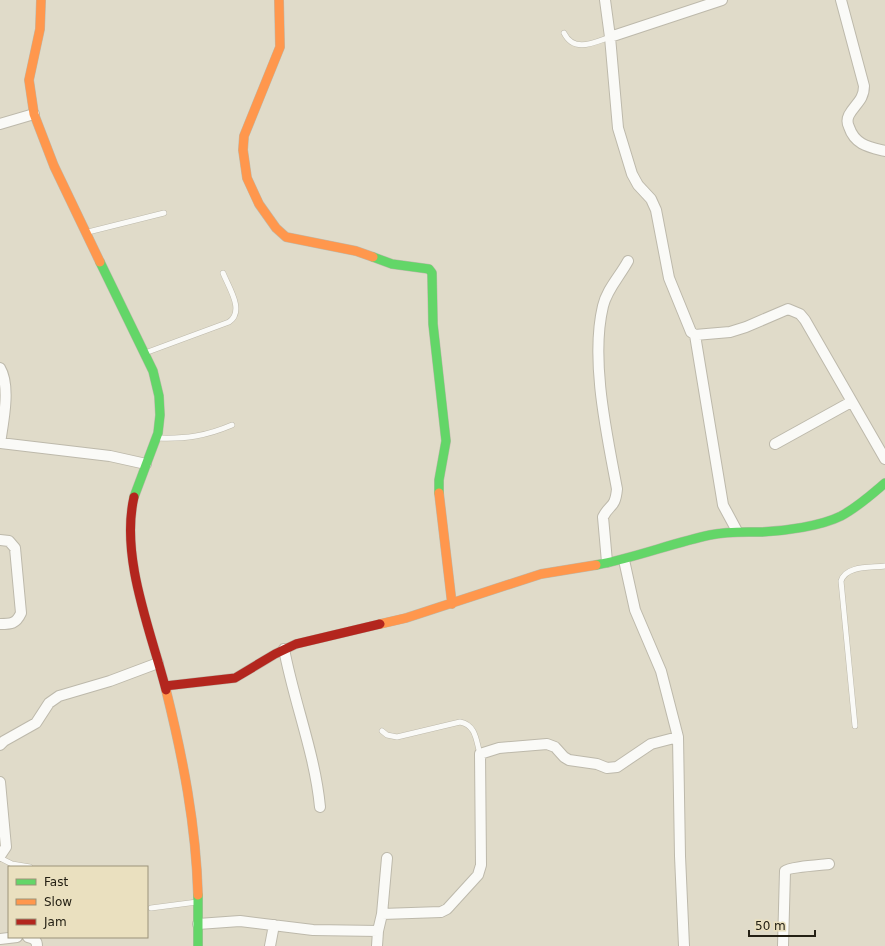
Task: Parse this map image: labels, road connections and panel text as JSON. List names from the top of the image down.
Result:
{
  "legend": ["Fast", "Slow", "Jam"],
  "scale_bar": "50 m"
}
